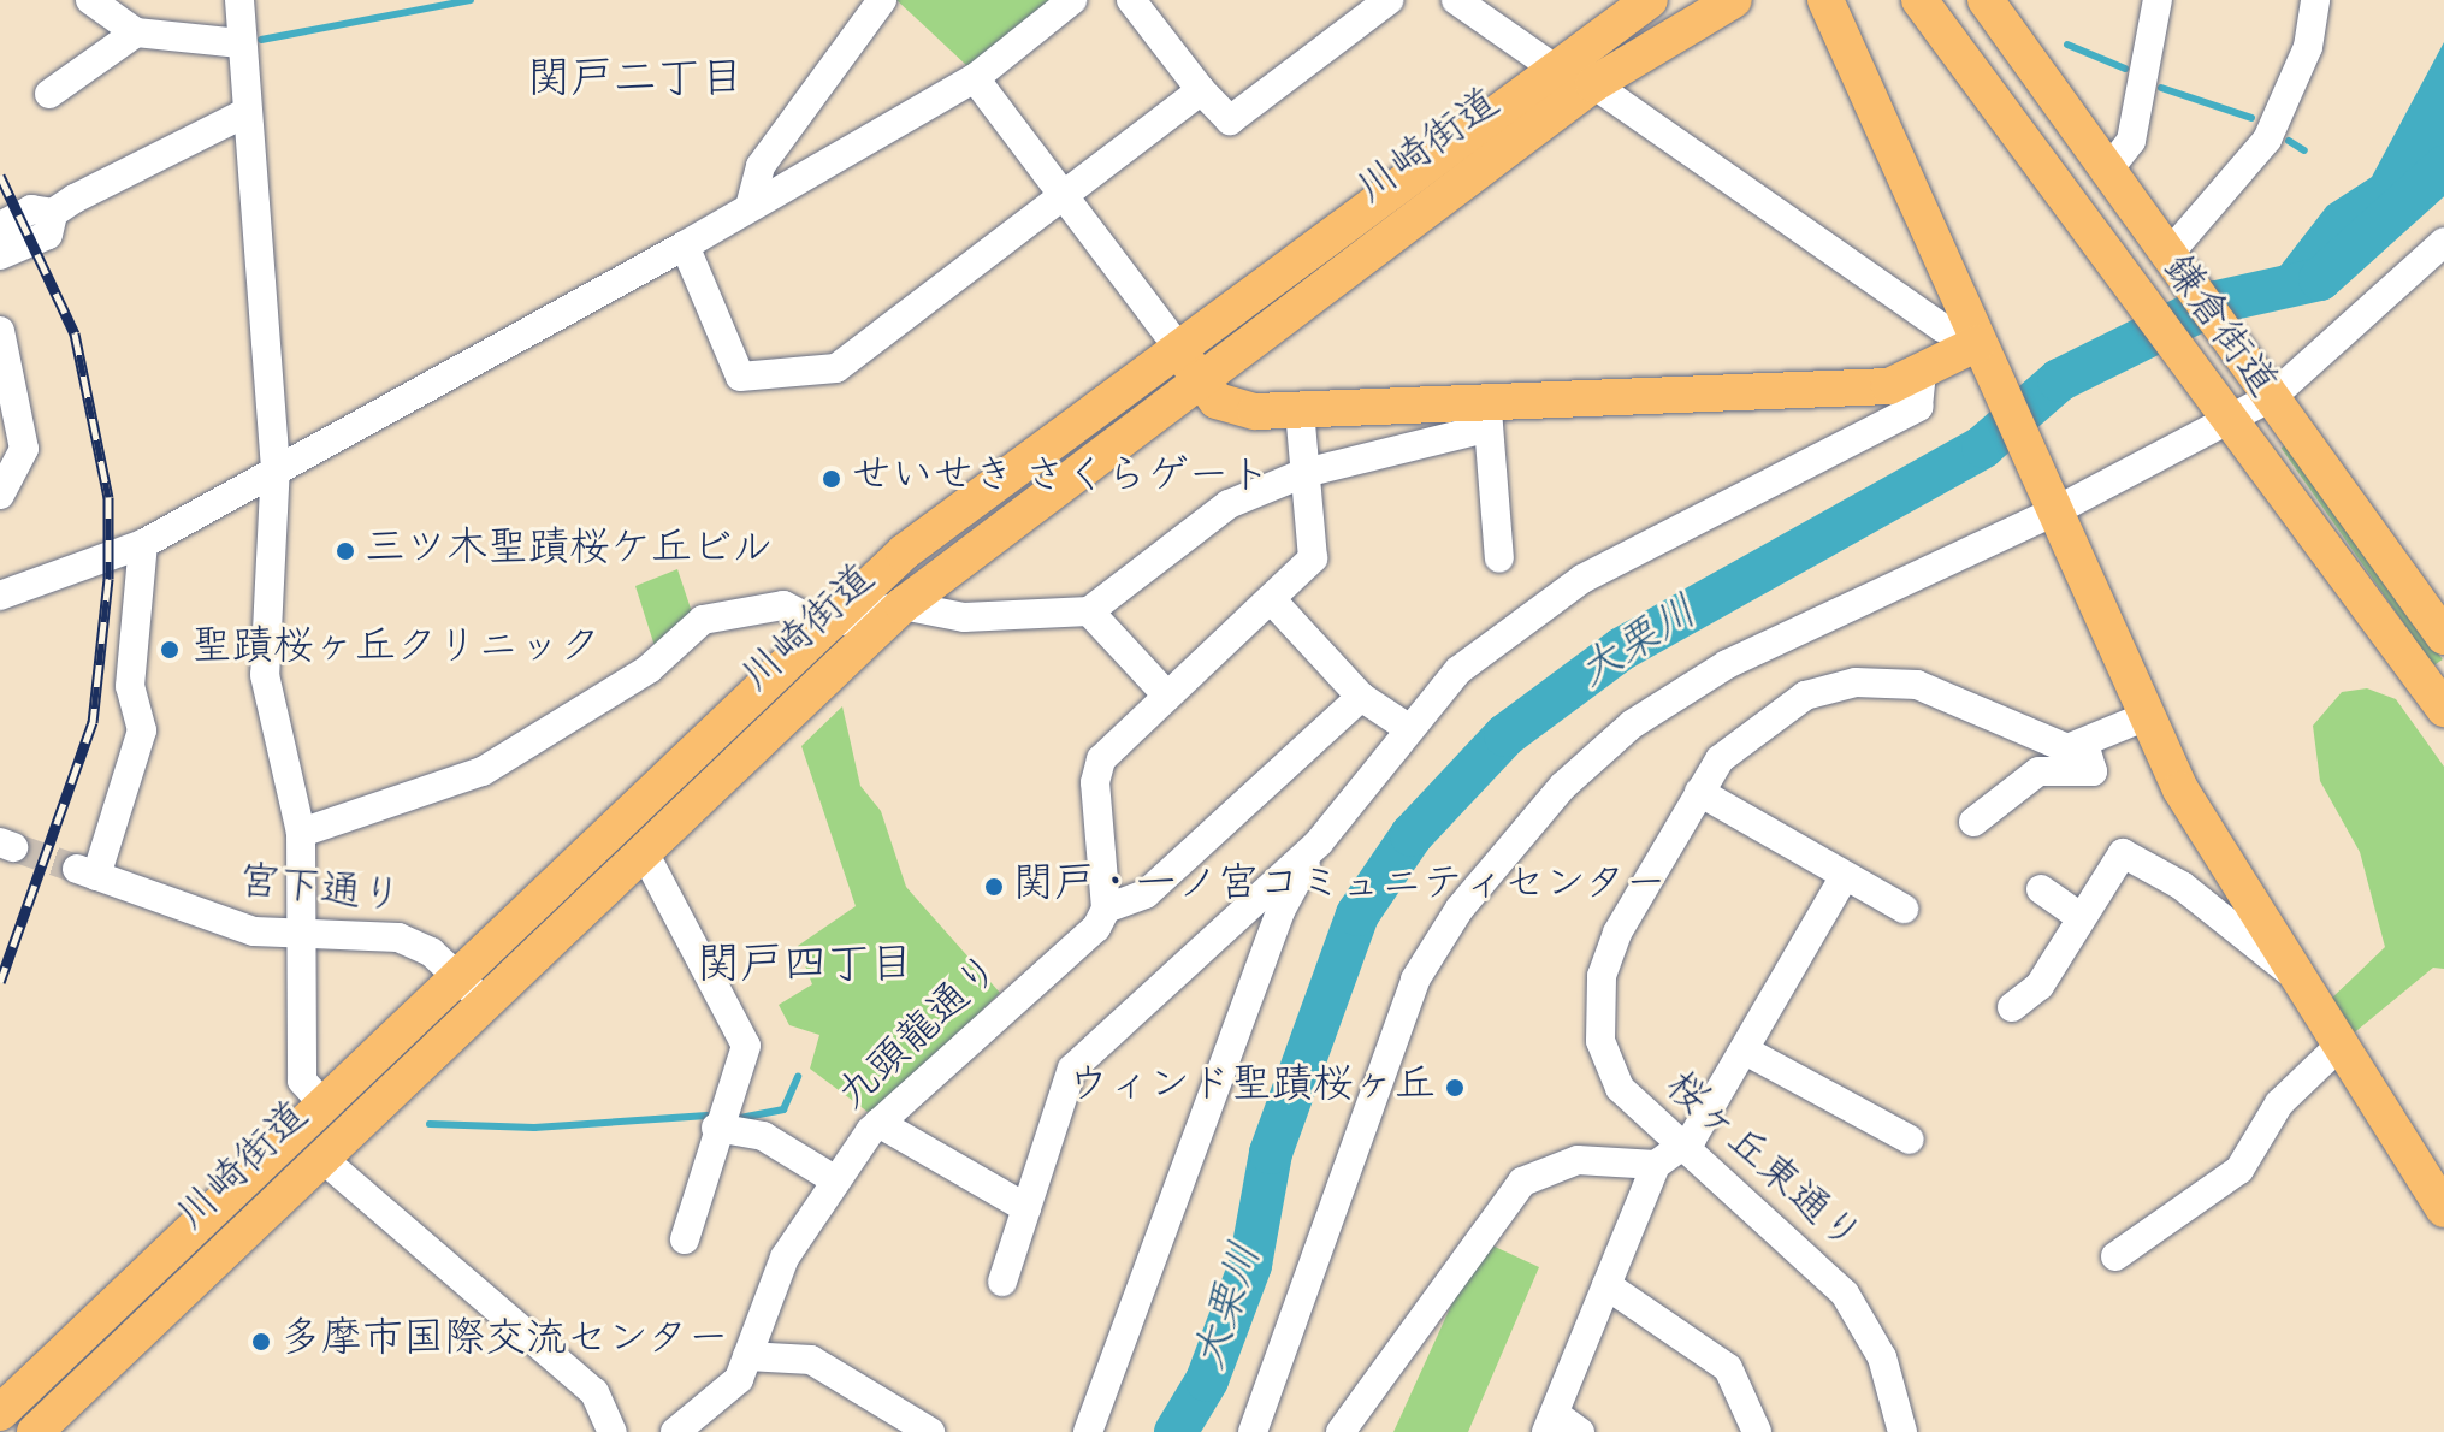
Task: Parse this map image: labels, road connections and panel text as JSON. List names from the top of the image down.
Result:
{
  "streets": {
    "main road": ["川崎街道", "鎌倉街道"],
    "street": ["宮下通り", "九頭龍通り", "桜ヶ丘東通り"]
  },
  "crossings": [
    ["川崎街道", "宮下通り"]
  ],
  "districts": ["関戸二丁目", "関戸四丁目"],
  "water": ["大栗川"],
  "places": [
    "せいせき さくらゲート",
    "三ツ木聖蹟桜ケ丘ビル",
    "聖蹟桜ヶ丘クリニック",
    "関戸・一ノ宮コミュニティセンター",
    "ウィンド聖蹟桜ヶ丘",
    "多摩市国際交流センター"
  ]
}
